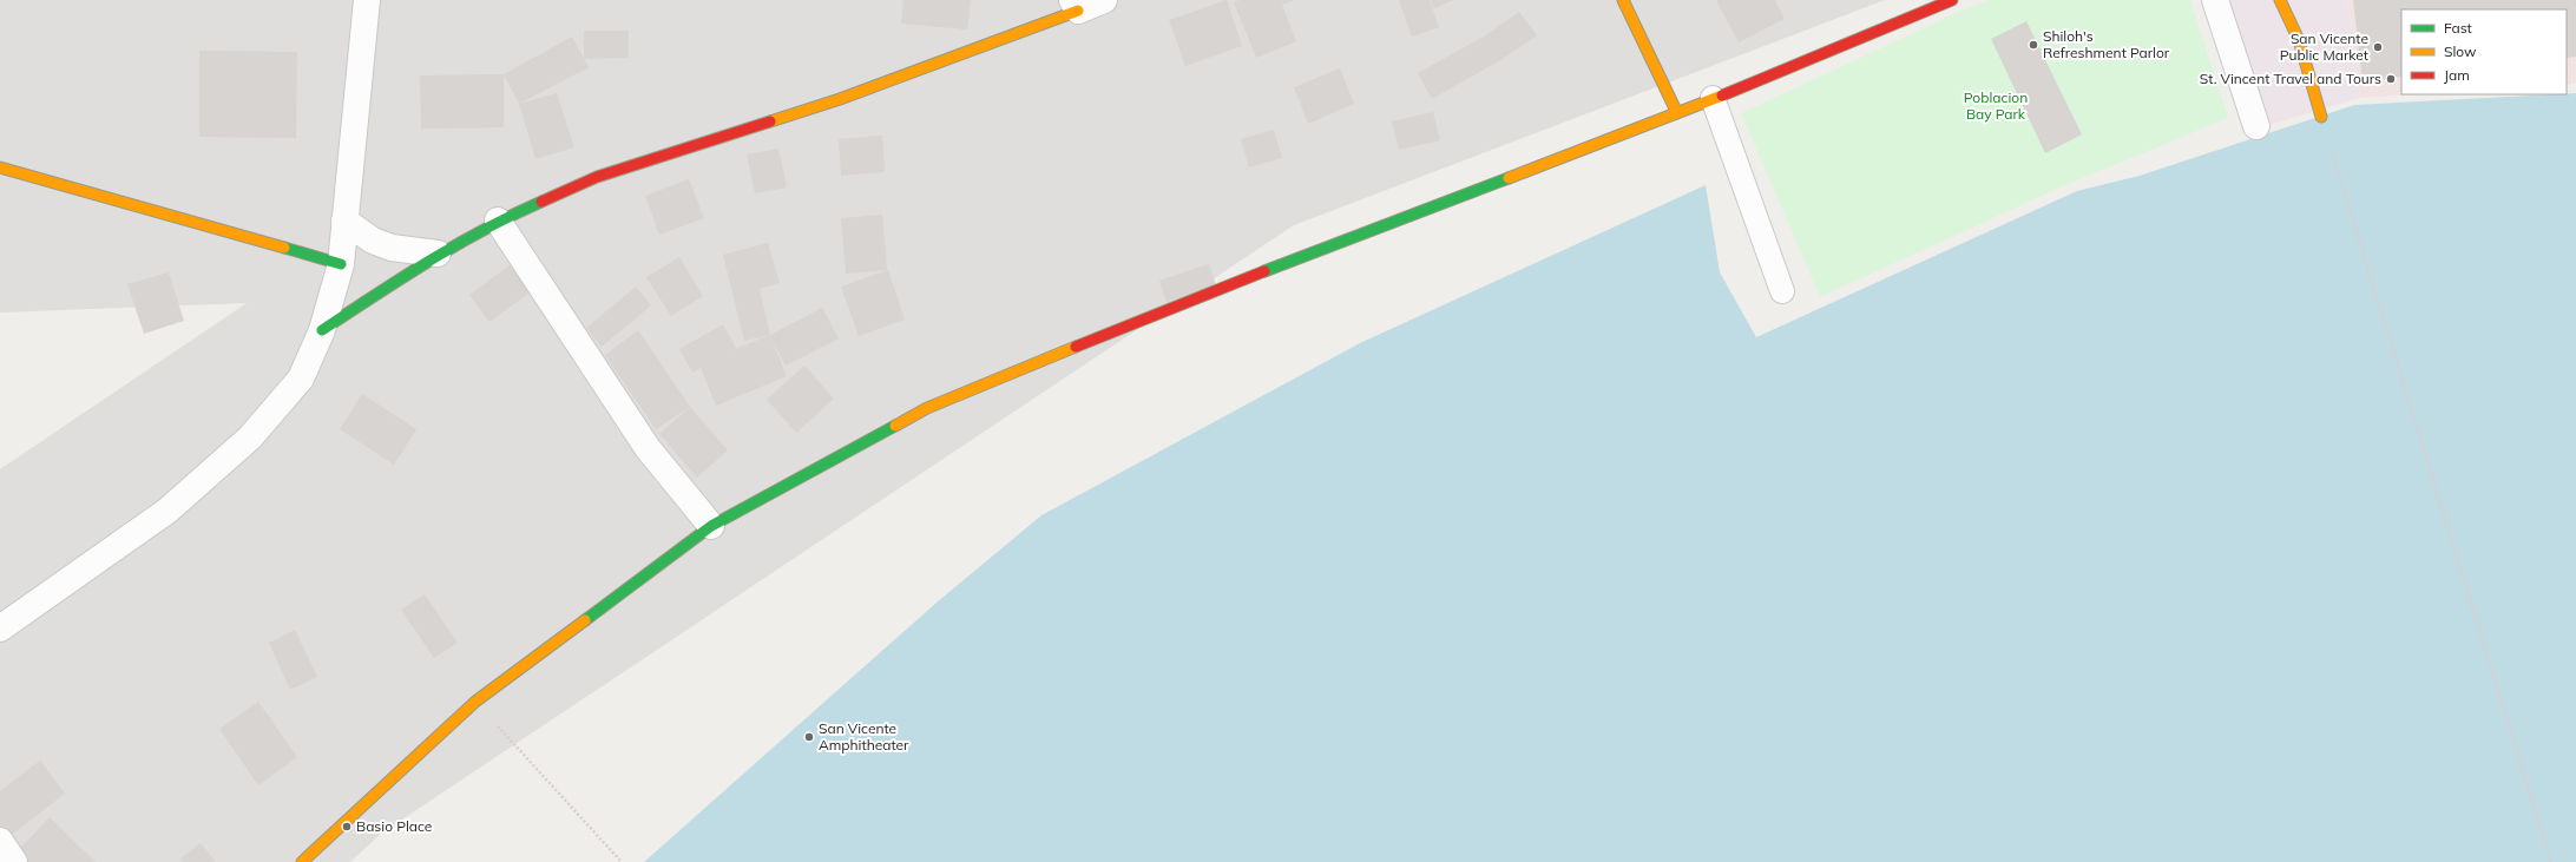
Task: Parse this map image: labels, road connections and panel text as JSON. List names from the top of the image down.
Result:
{
  "parks": ["Poblacion Bay Park"],
  "places": [
    "Shiloh's Refreshment Parlor",
    "San Vicente Public Market",
    "St. Vincent Travel and Tours",
    "San Vicente Amphitheater",
    "Basio Place"
  ],
  "legend": ["Fast", "Slow", "Jam"]
}
